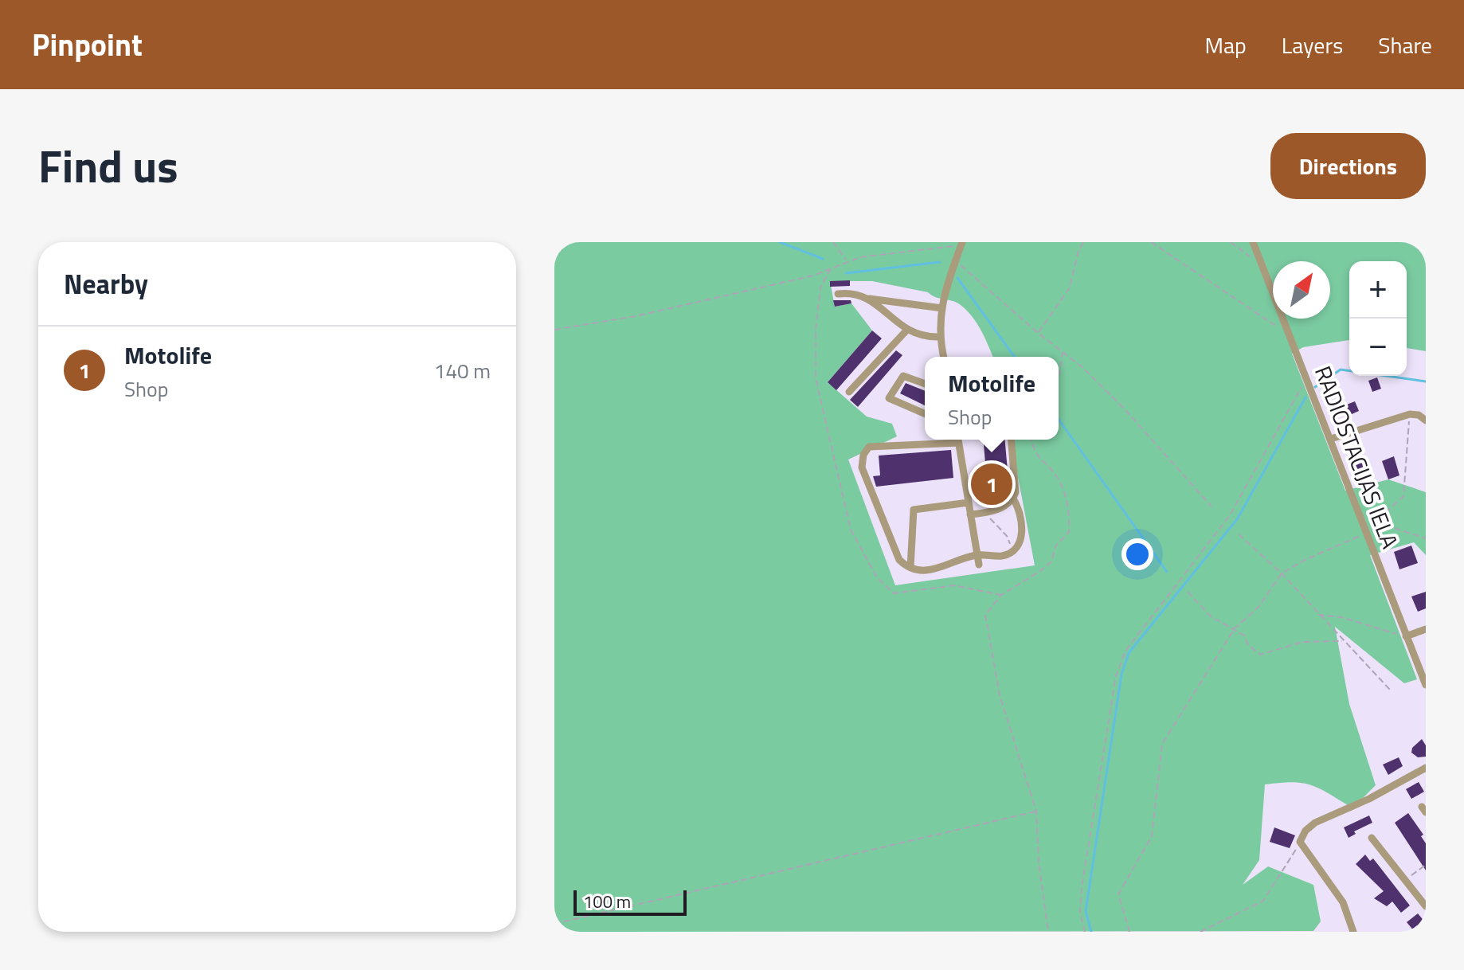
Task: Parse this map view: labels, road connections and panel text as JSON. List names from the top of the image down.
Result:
{
  "streets": {
    "street": ["RADIOSTACIJAS IELA"]
  },
  "scale_bar": "100 m",
  "north": "top right",
  "page": {
    "header": "Pinpoint",
    "nav": ["Map", "Layers", "Share"],
    "title": "Find us",
    "buttons": "Directions",
    "heading": "Nearby",
    "map_buttons": ["+", "−"],
    "list": [
      {
        "mark": "1",
        "name": "Motolife",
        "note": "Shop",
        "value": "140 m"
      }
    ],
    "popup": ["Motolife", "Shop"],
    "pins": "1",
    "scale": "100 m"
  }
}
